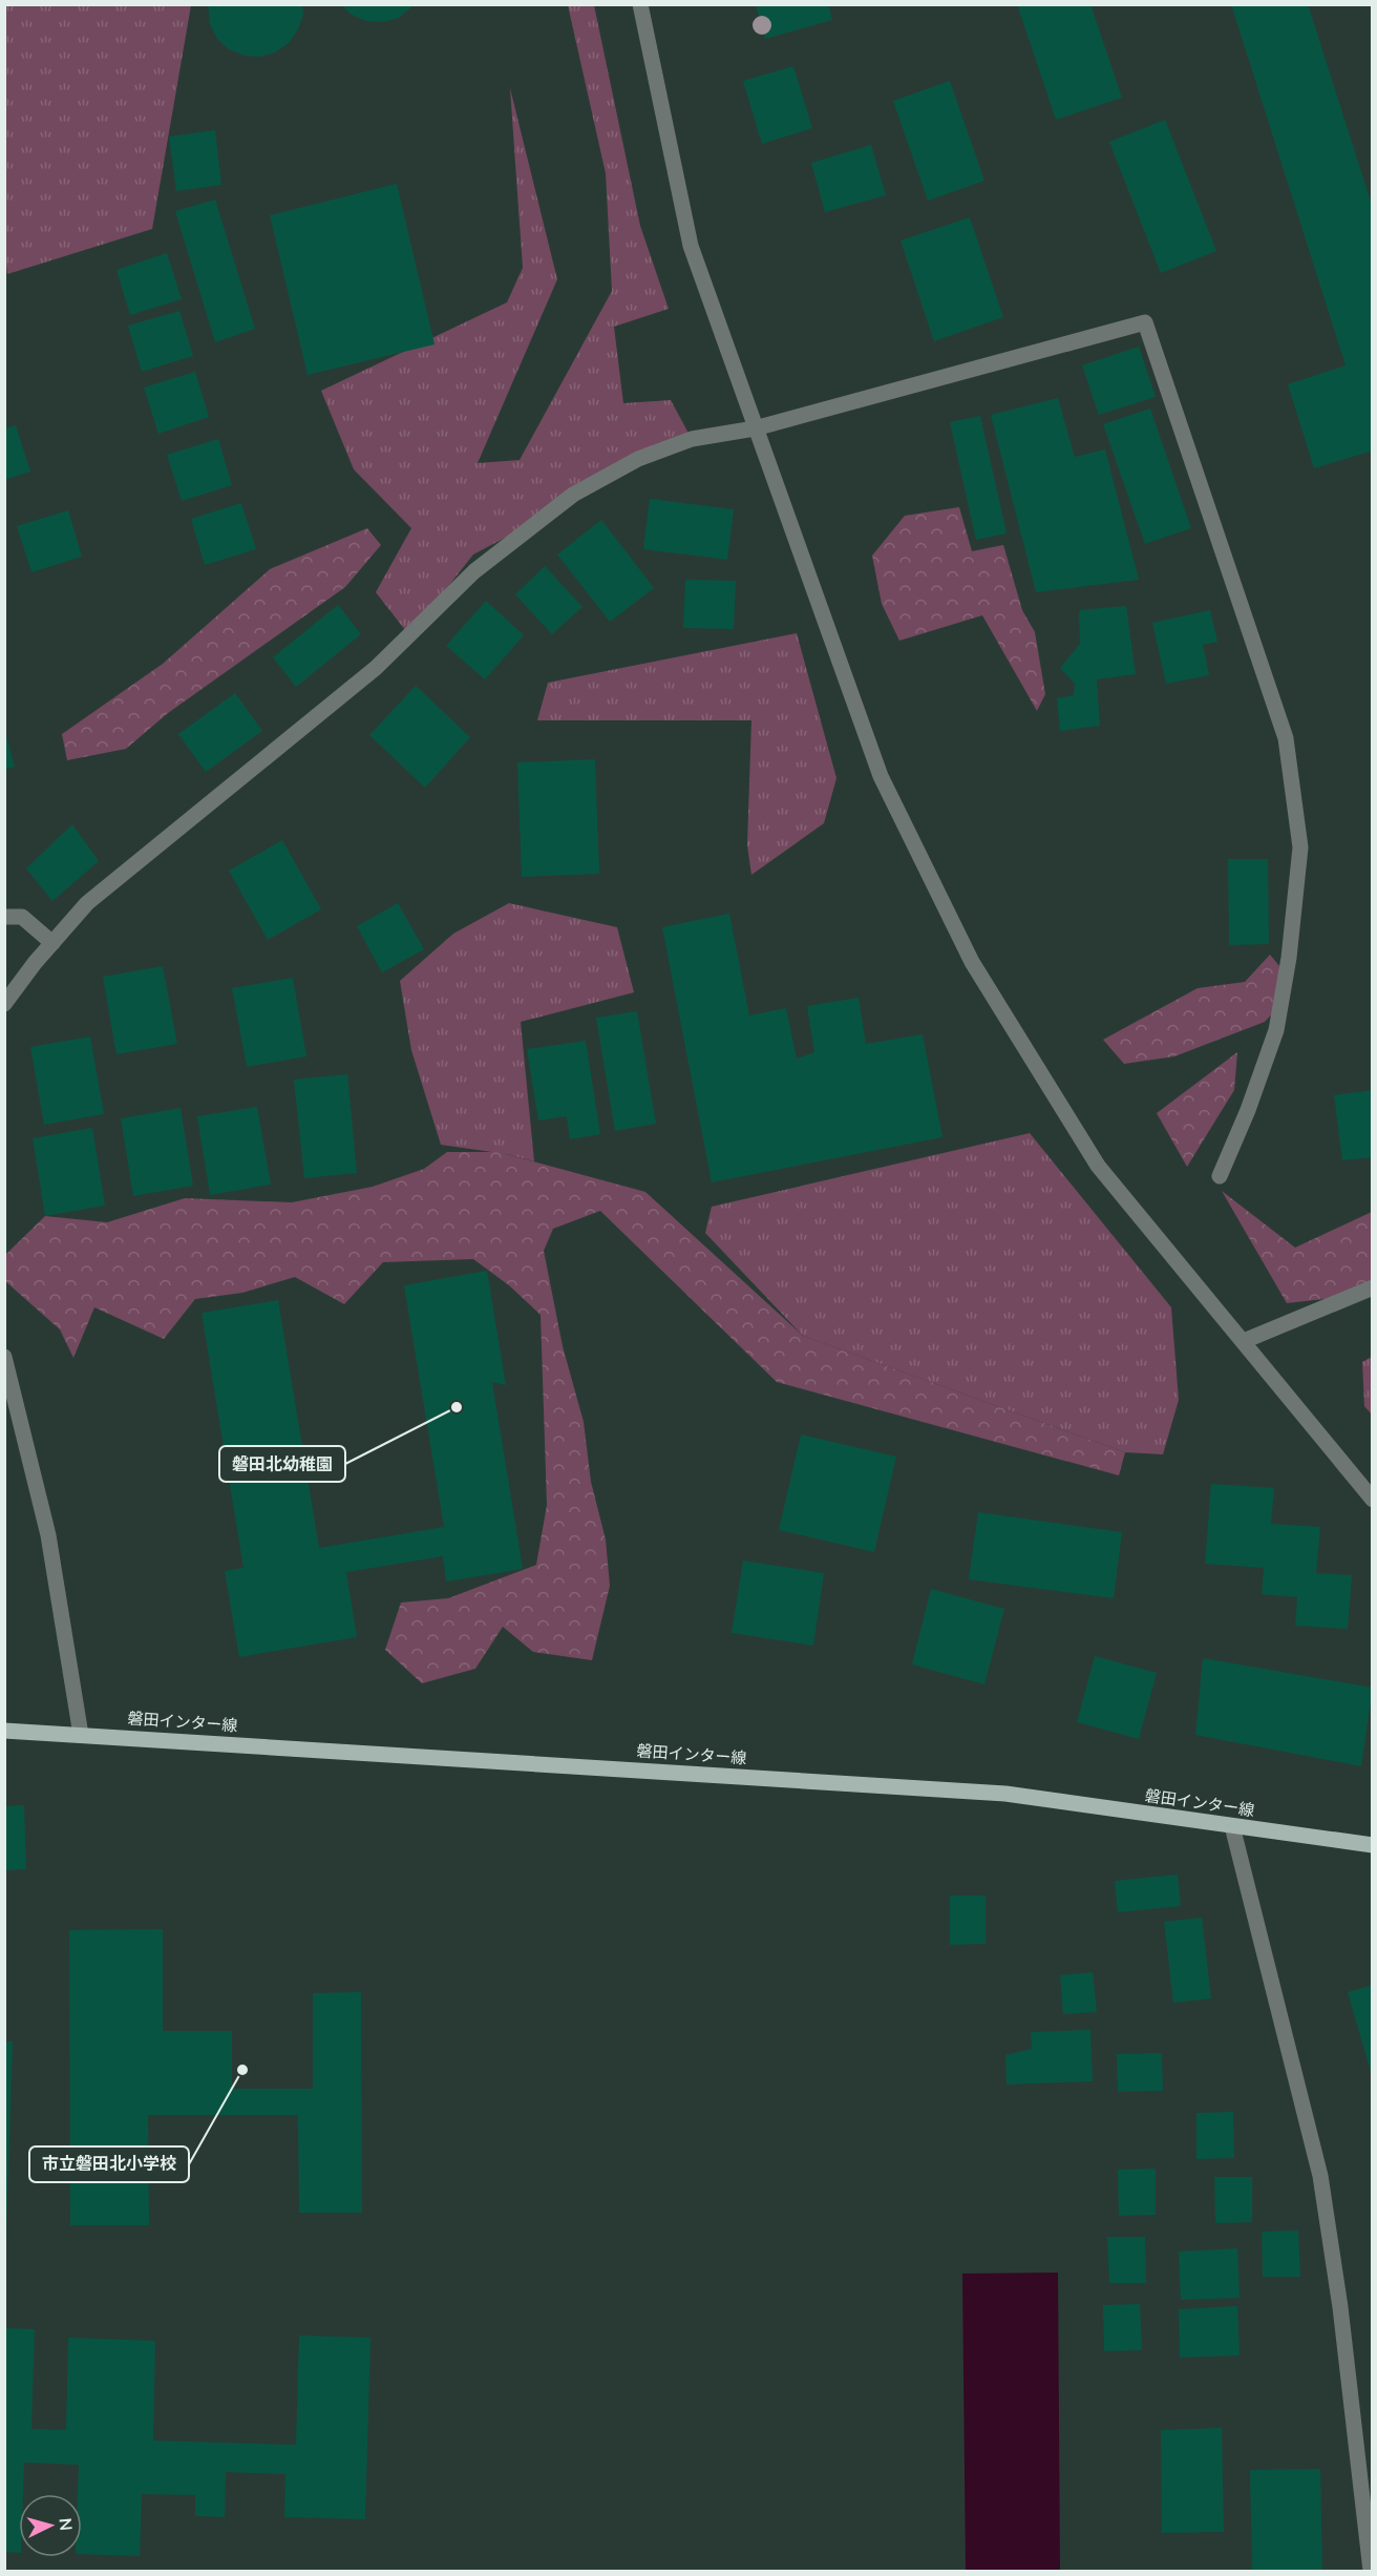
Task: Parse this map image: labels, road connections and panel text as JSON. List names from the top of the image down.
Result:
{
  "streets": {
    "main road": ["磐田インター線"]
  },
  "places": ["磐田北幼稚園", "市立磐田北小学校"],
  "north": "right"
}
